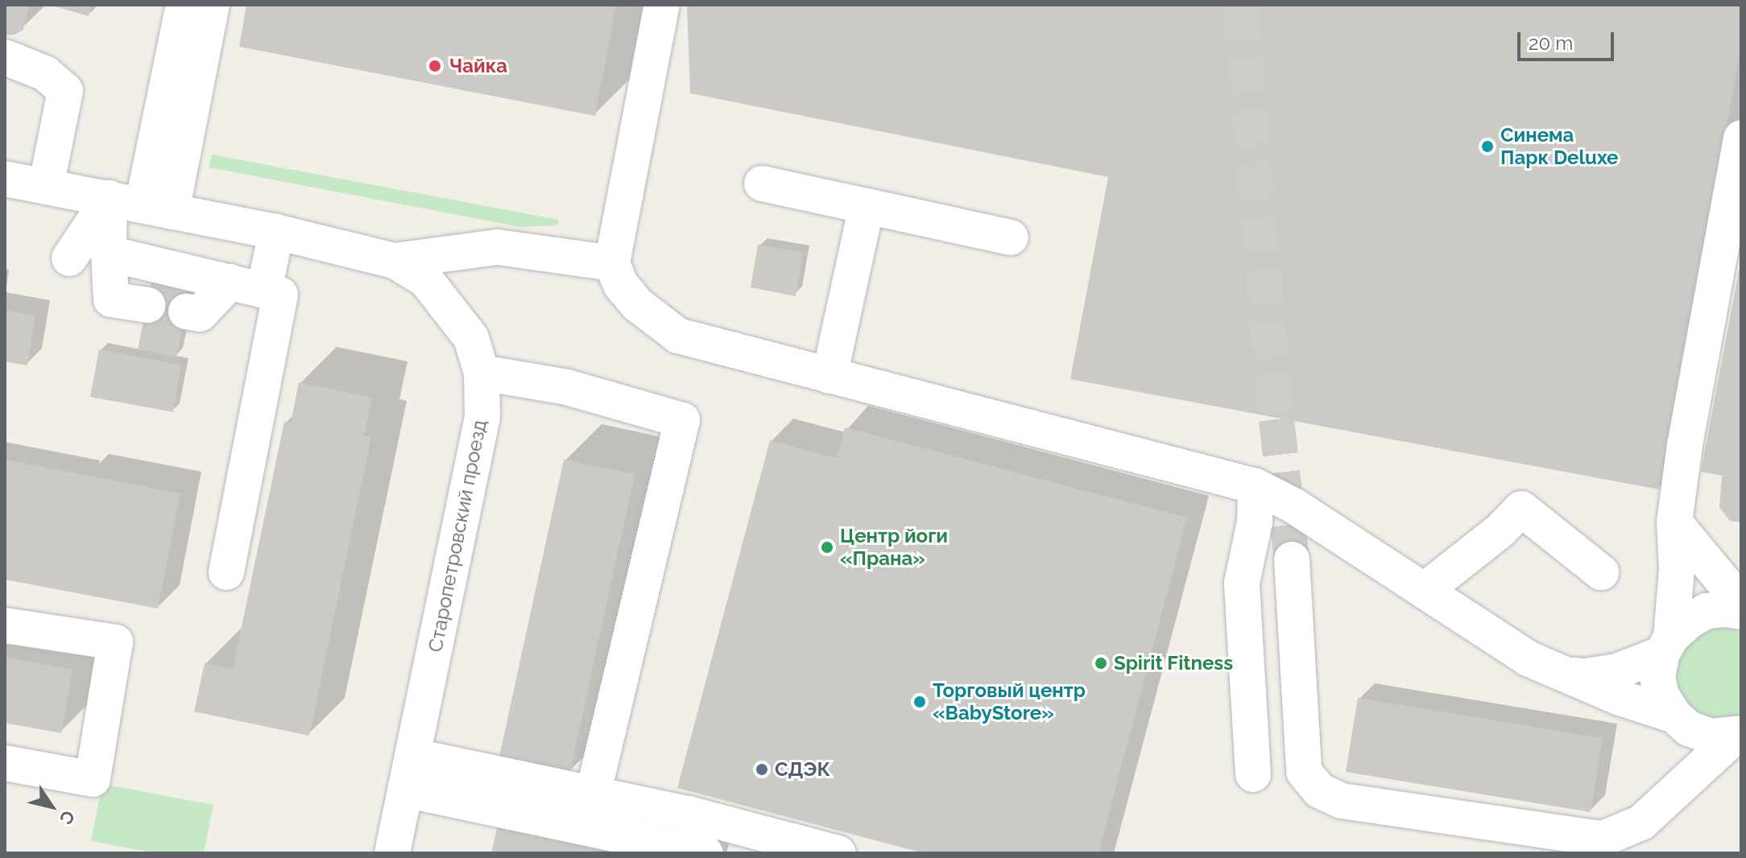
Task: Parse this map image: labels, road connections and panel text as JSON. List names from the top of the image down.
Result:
{
  "streets": {
    "street": ["Старопетровский проезд"]
  },
  "places": [
    "Чайка",
    "Синема Парк Deluxe",
    "Центр йоги «Прана»",
    "Spirit Fitness",
    "Торговый центр «BabyStore»",
    "СДЭК"
  ],
  "scale_bar": "20 m",
  "north": "bottom right"
}
